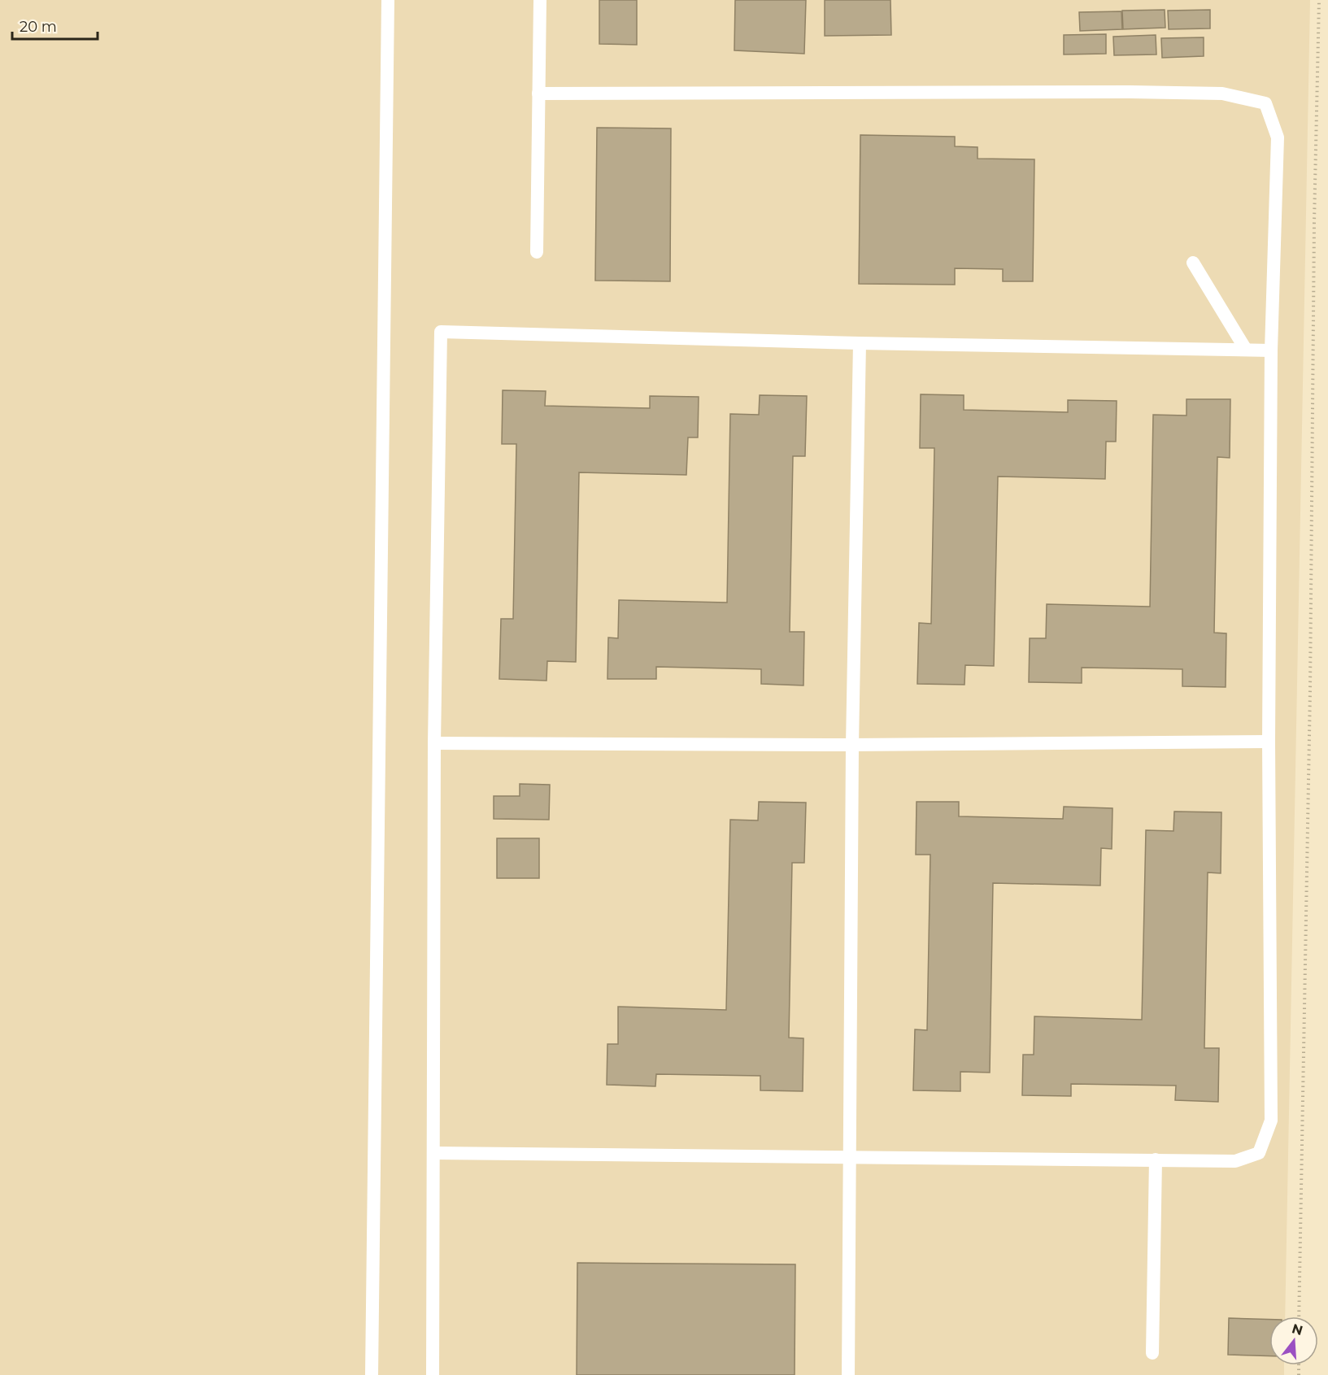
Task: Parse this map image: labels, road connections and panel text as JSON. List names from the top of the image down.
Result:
{
  "scale_bar": "20 m",
  "north": "top"
}
